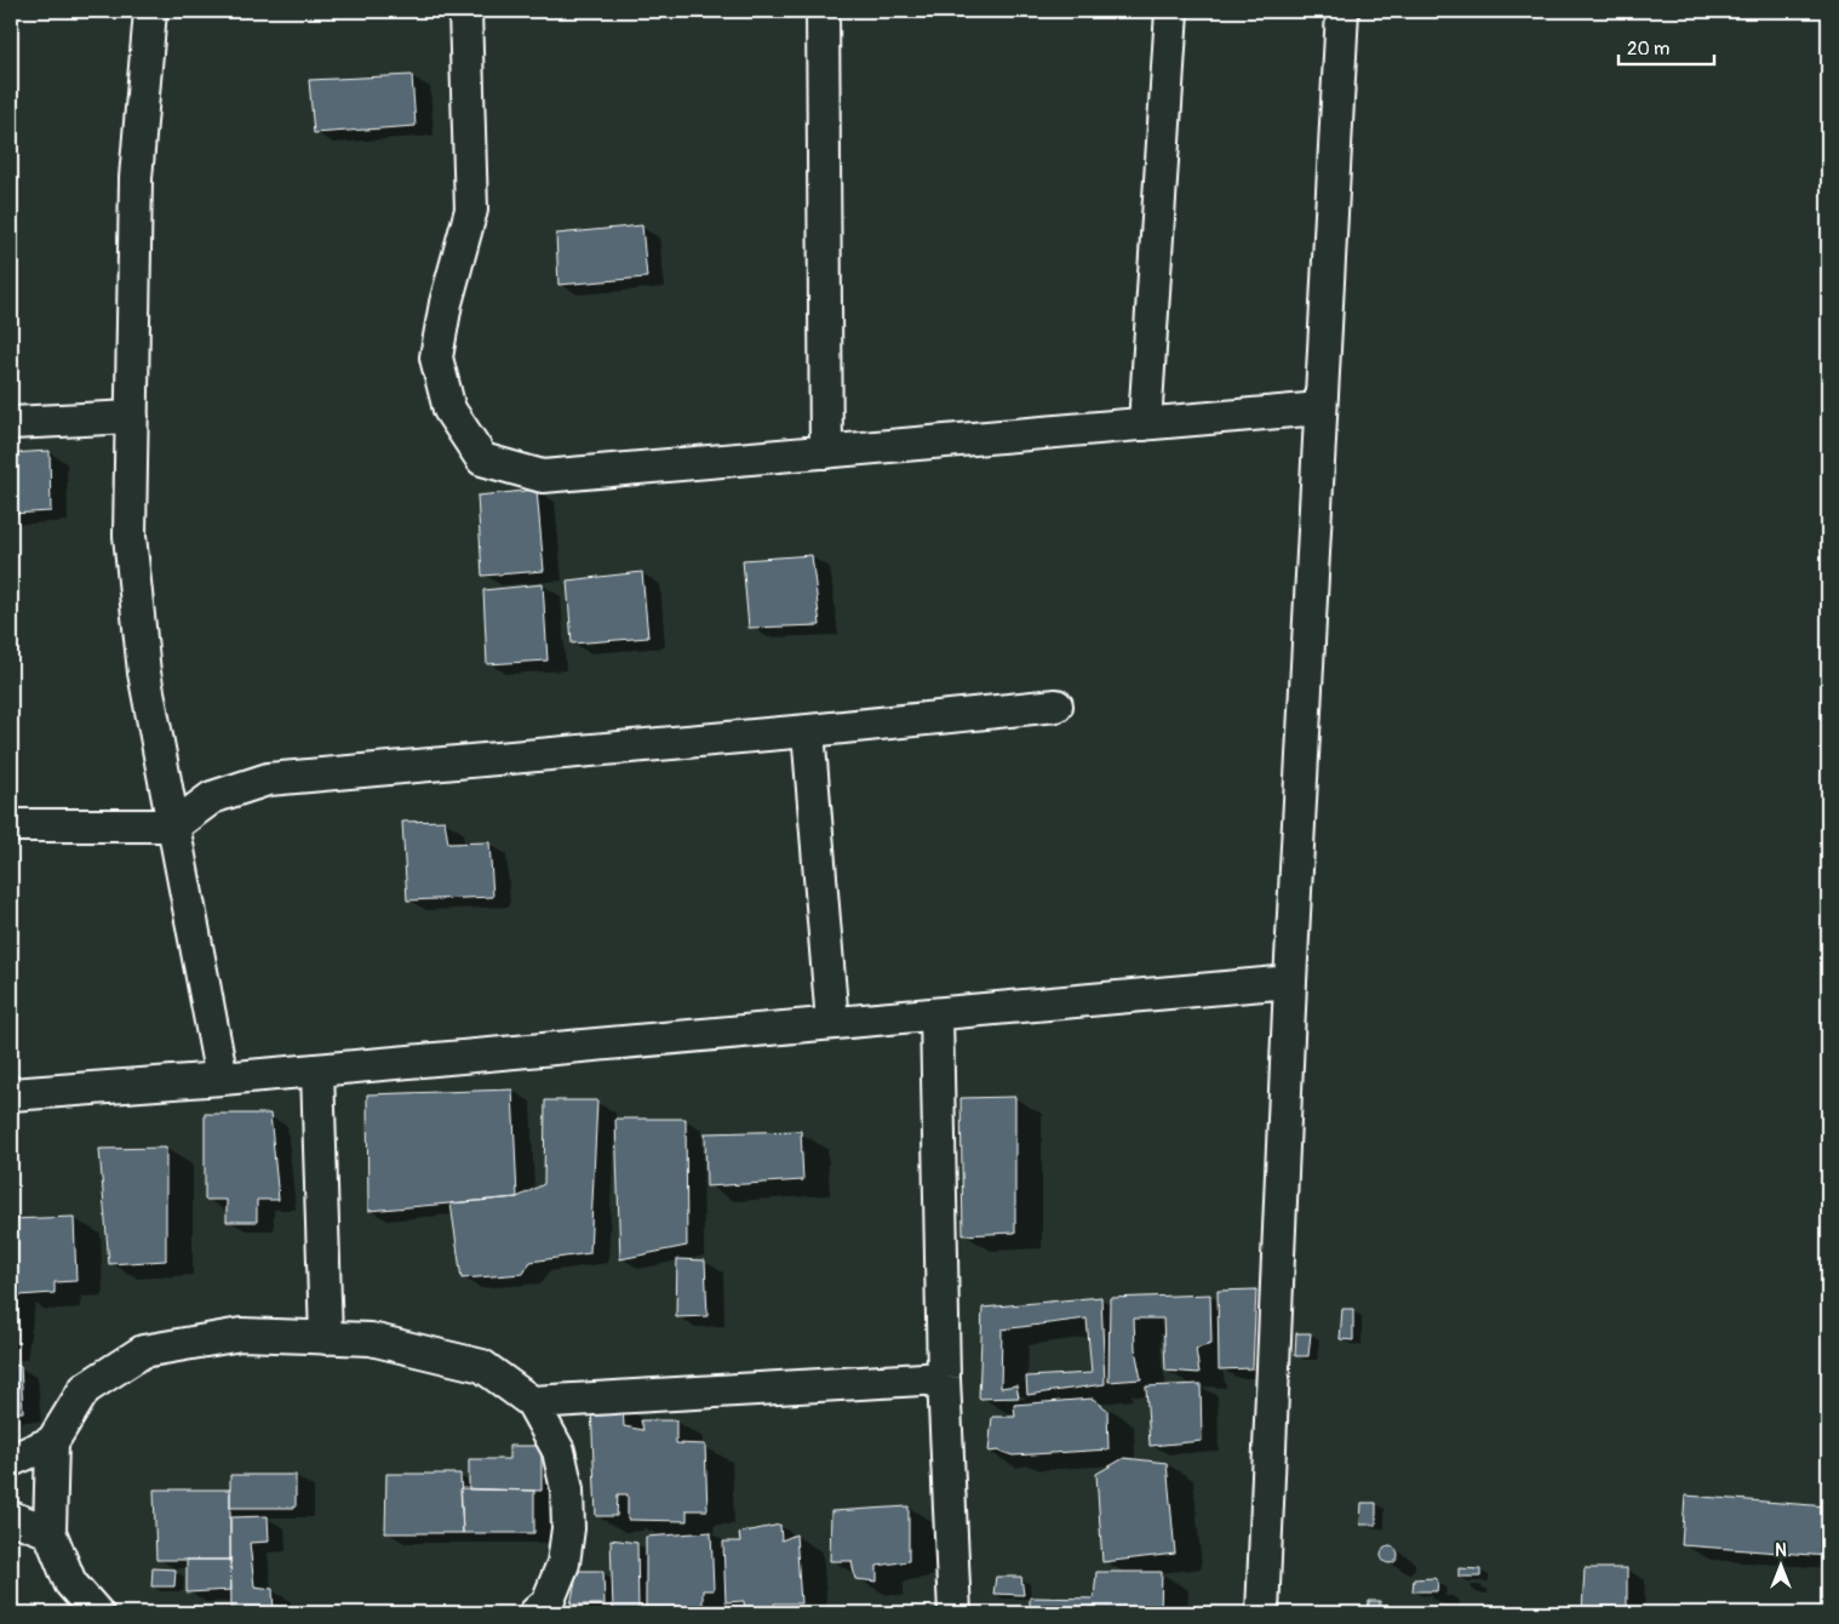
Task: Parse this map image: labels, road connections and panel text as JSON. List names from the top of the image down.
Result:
{
  "scale_bar": "20 m",
  "north": "top"
}
